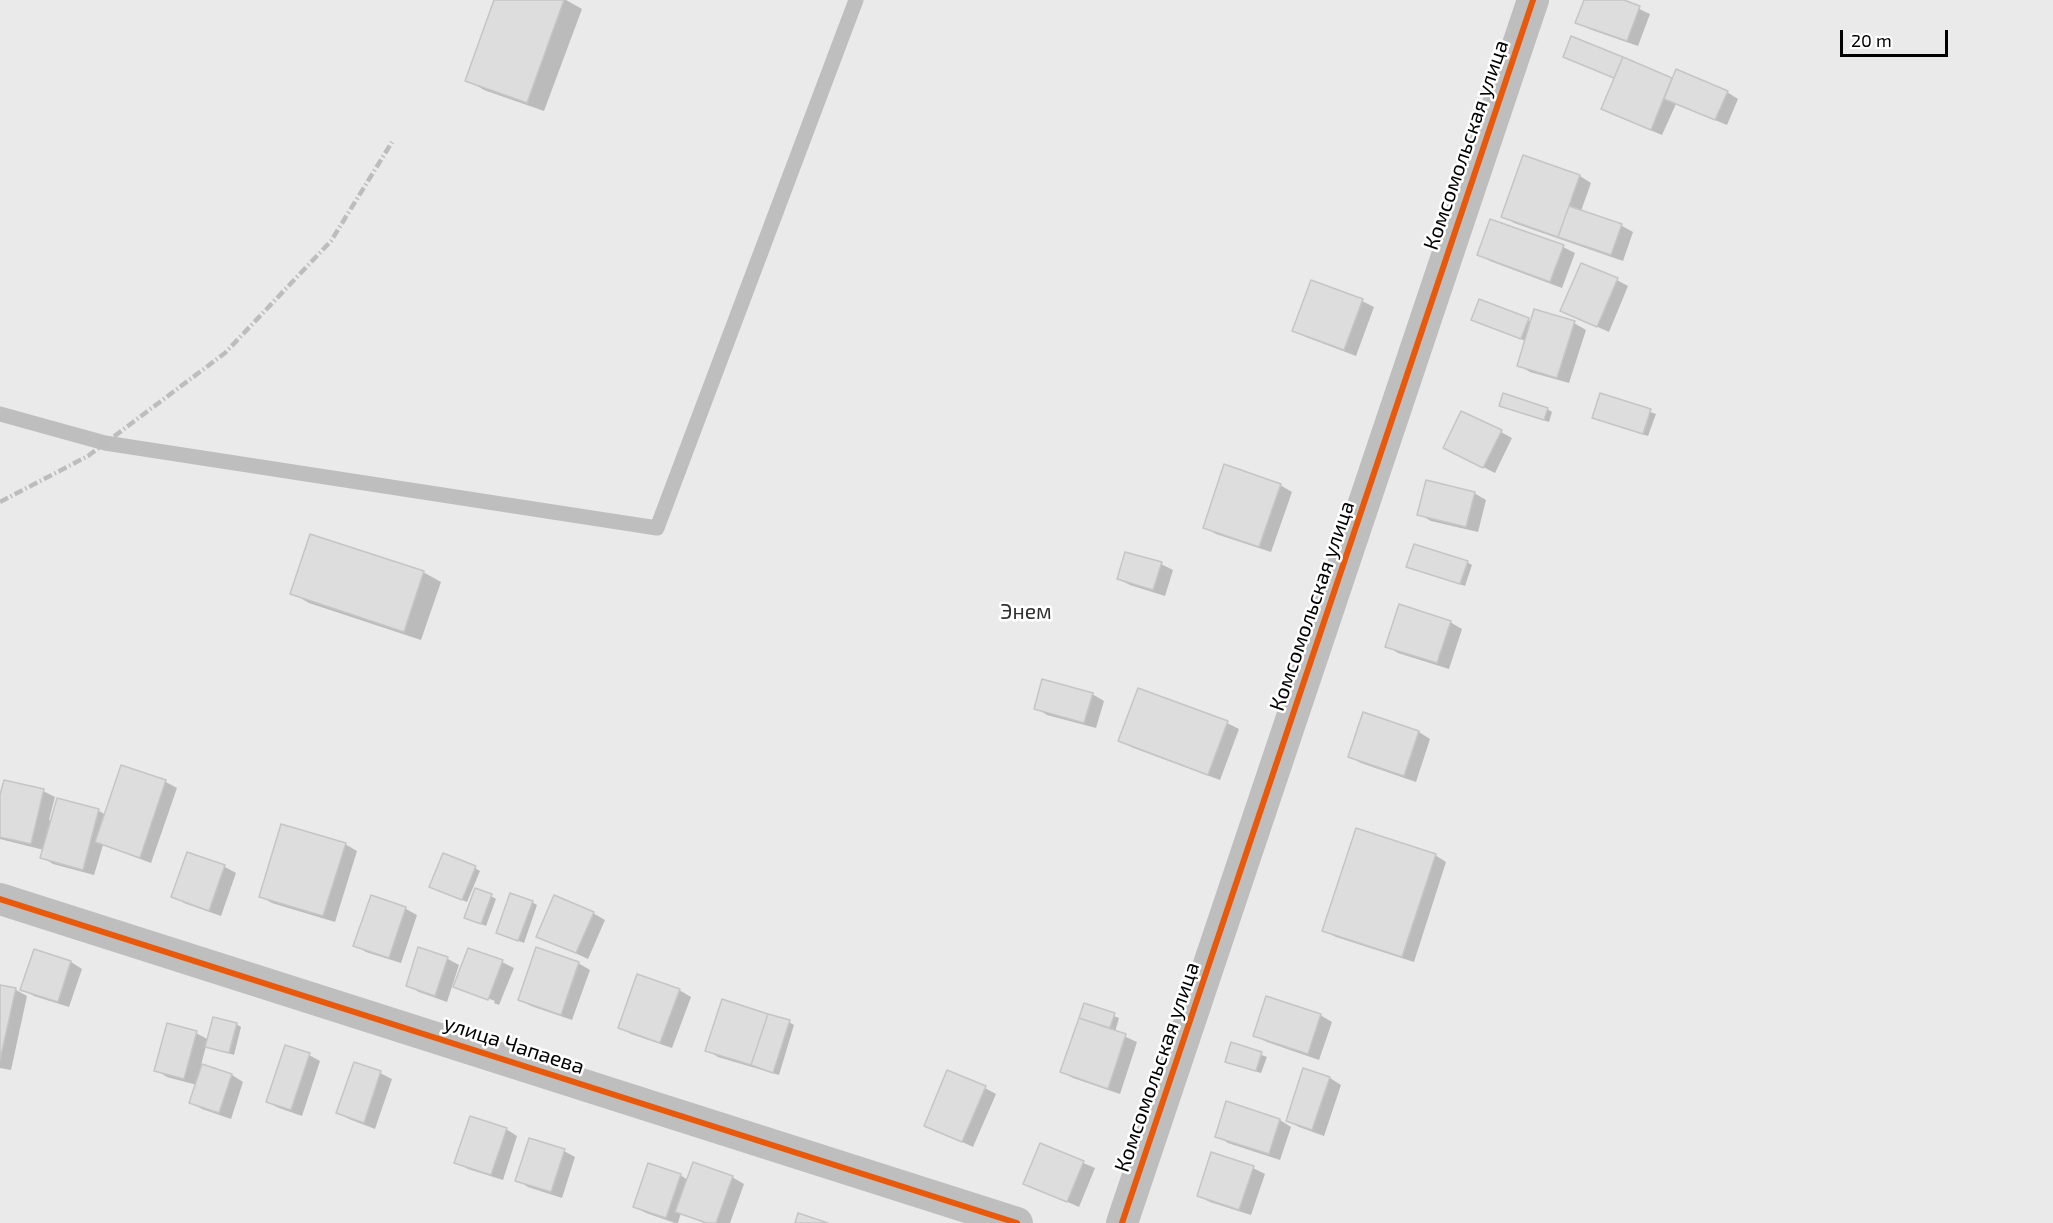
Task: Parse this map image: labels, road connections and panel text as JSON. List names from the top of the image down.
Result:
{
  "streets": {
    "street": ["Комсомольская улица", "улица Чапаева"]
  },
  "parks": ["Энем"],
  "scale_bar": "20 m"
}
